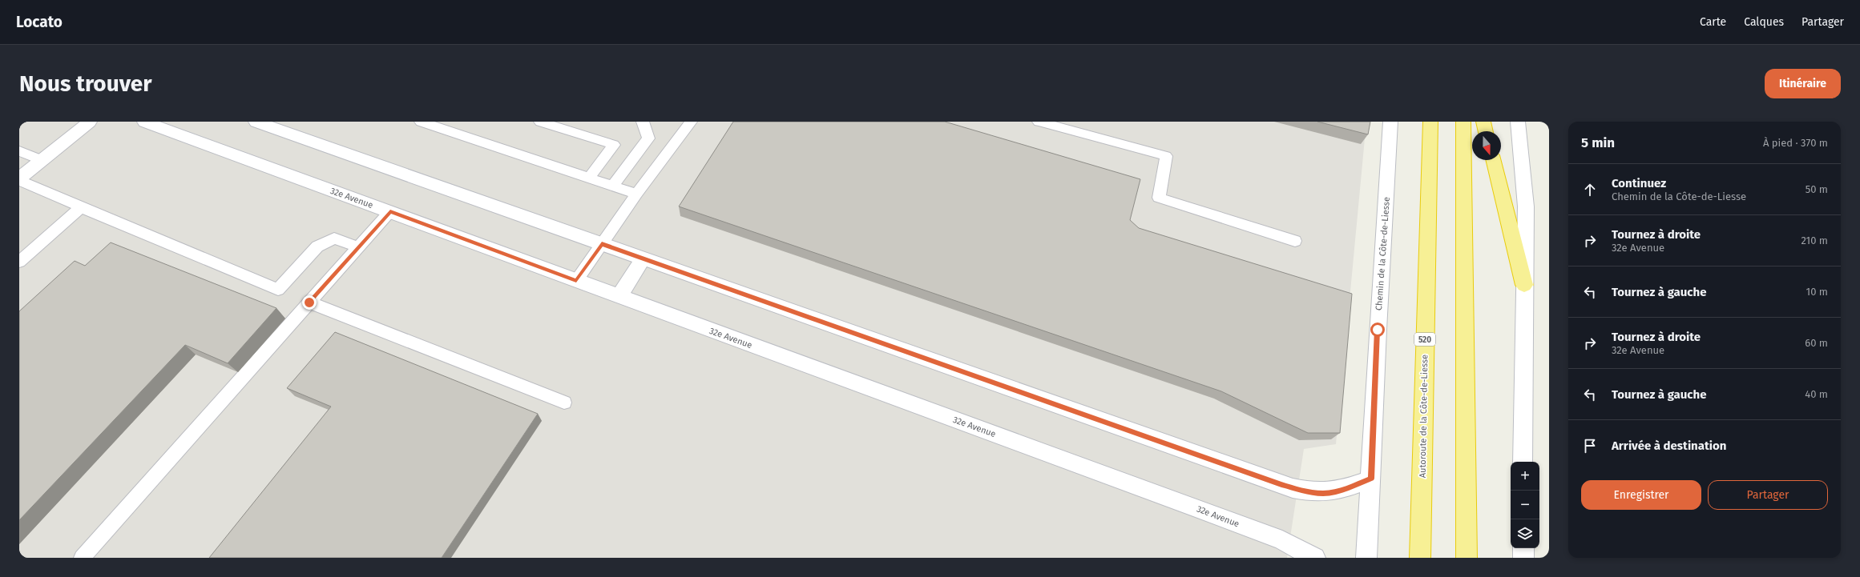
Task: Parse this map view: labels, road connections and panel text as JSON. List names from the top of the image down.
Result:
{
  "streets": {
    "highway": ["520", "Autoroute de la Côte-de-Liesse"],
    "street": ["32e Avenue", "Chemin de la Côte-de-Liesse"]
  },
  "north": "bottom",
  "page": {
    "header": "Locato",
    "nav": ["Carte", "Calques", "Partager"],
    "buttons": [
      "Itinéraire",
      ["Enregistrer", "Partager"]
    ],
    "title": "Nous trouver",
    "heading": ["5 min", "À pied · 370 m"],
    "list": [
      ["Continuez", "Chemin de la Côte-de-Liesse", "50 m"],
      ["Tournez à droite", "32e Avenue", "210 m"],
      ["Tournez à gauche", "10 m"],
      ["Tournez à droite", "32e Avenue", "60 m"],
      ["Tournez à gauche", "40 m"],
      "Arrivée à destination"
    ],
    "map_buttons": ["+", "−"]
  }
}
